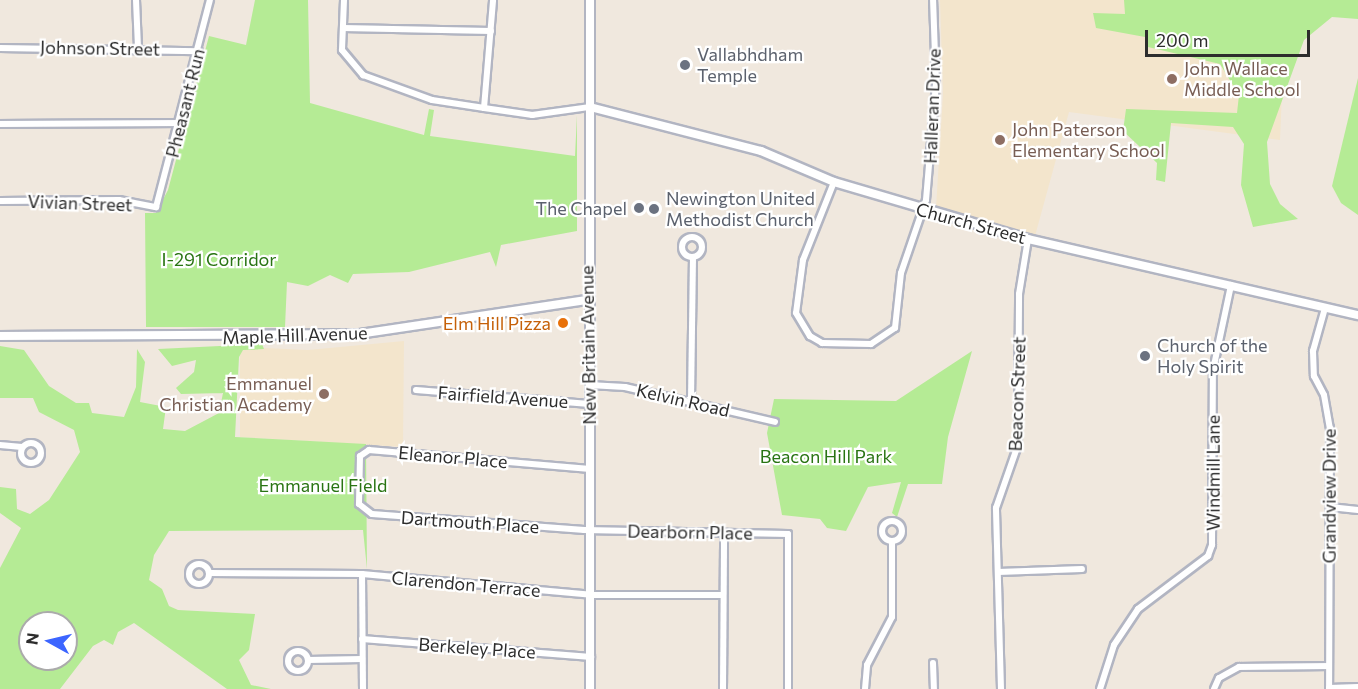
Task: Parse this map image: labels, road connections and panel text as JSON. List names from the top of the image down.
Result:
{
  "streets": {
    "main road": ["Church Street", "Maple Hill Avenue", "New Britain Avenue"],
    "street": [
      "Johnson Street",
      "Pheasant Run",
      "Halleran Drive",
      "Vivian Street",
      "Beacon Street",
      "Fairfield Avenue",
      "Kelvin Road",
      "Eleanor Place",
      "Windmill Lane",
      "Grandview Drive",
      "Dartmouth Place",
      "Dearborn Place",
      "Clarendon Terrace",
      "Berkeley Place"
    ]
  },
  "crossings": [
    ["Johnson Street", "Pheasant Run"],
    ["Pheasant Run", "Vivian Street"],
    ["Halleran Drive", "Church Street"],
    ["Church Street", "New Britain Avenue"],
    ["Church Street", "Beacon Street"],
    ["Church Street", "Windmill Lane"],
    ["Church Street", "Grandview Drive"],
    ["Maple Hill Avenue", "New Britain Avenue"],
    ["New Britain Avenue", "Fairfield Avenue"],
    ["New Britain Avenue", "Kelvin Road"],
    ["New Britain Avenue", "Eleanor Place"],
    ["New Britain Avenue", "Dartmouth Place"],
    ["New Britain Avenue", "Dearborn Place"],
    ["New Britain Avenue", "Clarendon Terrace"],
    ["New Britain Avenue", "Berkeley Place"],
    ["Eleanor Place", "Dartmouth Place"],
    ["Dartmouth Place", "Dearborn Place"]
  ],
  "parks": ["I-291 Corridor", "Beacon Hill Park", "Emmanuel Field"],
  "places": [
    "Vallabhdham Temple",
    "John Wallace Middle School",
    "John Paterson Elementary School",
    "The Chapel",
    "Newington United Methodist Church",
    "Elm Hill Pizza",
    "Church of the Holy Spirit",
    "Emmanuel Christian Academy"
  ],
  "scale_bar": "200 m",
  "north": "left"
}
